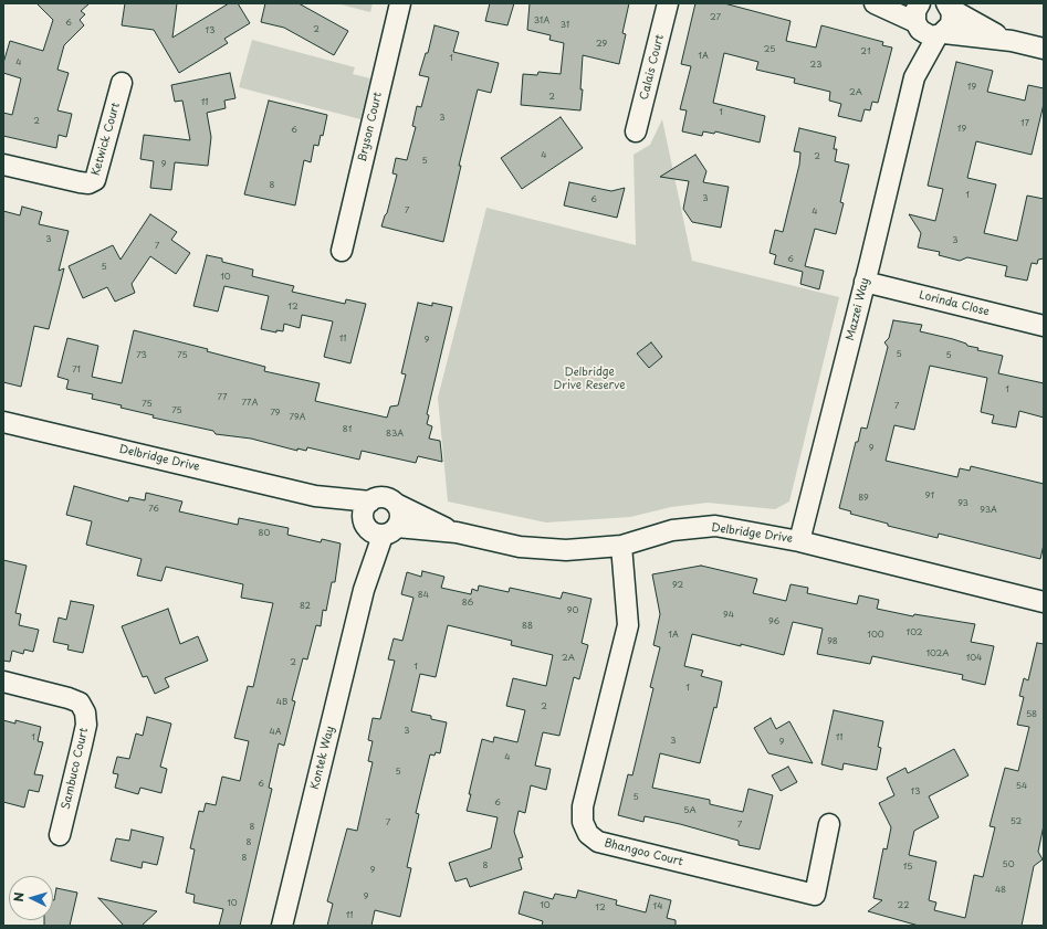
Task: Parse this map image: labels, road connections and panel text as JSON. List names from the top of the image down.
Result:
{
  "streets": {
    "street": [
      "Calais Court",
      "Bryson Court",
      "Ketwick Court",
      "Lorinda Close",
      "Mazzei Way",
      "Delbridge Drive",
      "Kontek Way",
      "Sambuco Court",
      "Bhangoo Court"
    ]
  },
  "crossings": [
    ["Lorinda Close", "Mazzei Way"],
    ["Mazzei Way", "Delbridge Drive"],
    ["Delbridge Drive", "Kontek Way"],
    ["Delbridge Drive", "Bhangoo Court"]
  ],
  "parks": ["Delbridge Drive Reserve"],
  "house_numbers": [
    "27",
    "31A",
    "6",
    "31",
    "2",
    "13",
    "29",
    "25",
    "21",
    "1A",
    "1",
    "4",
    "23",
    "19",
    "2A",
    "2",
    "11",
    "1",
    "3",
    "2",
    "17",
    "19",
    "6",
    "4",
    "2",
    "5",
    "9",
    "8",
    "1",
    "3",
    "6",
    "7",
    "4",
    "3",
    "3",
    "7",
    "6",
    "5",
    "10",
    "12",
    "11",
    "9",
    "5",
    "73",
    "75",
    "5",
    "71",
    "1",
    "77",
    "77A",
    "75",
    "7",
    "75",
    "79",
    "79A",
    "81",
    "83A",
    "9",
    "91",
    "89",
    "93",
    "76",
    "93A",
    "80",
    "92",
    "84",
    "86",
    "82",
    "90",
    "94",
    "96",
    "88",
    "102",
    "1A",
    "100",
    "98",
    "102A",
    "2A",
    "104",
    "2",
    "1",
    "1",
    "4B",
    "2",
    "58",
    "3",
    "4A",
    "1",
    "11",
    "3",
    "9",
    "4",
    "5",
    "6",
    "54",
    "13",
    "5",
    "6",
    "5A",
    "52",
    "7",
    "7",
    "8",
    "8",
    "8",
    "50",
    "8",
    "15",
    "9",
    "48",
    "9",
    "10",
    "10",
    "22",
    "14",
    "12",
    "11"
  ],
  "north": "left"
}
